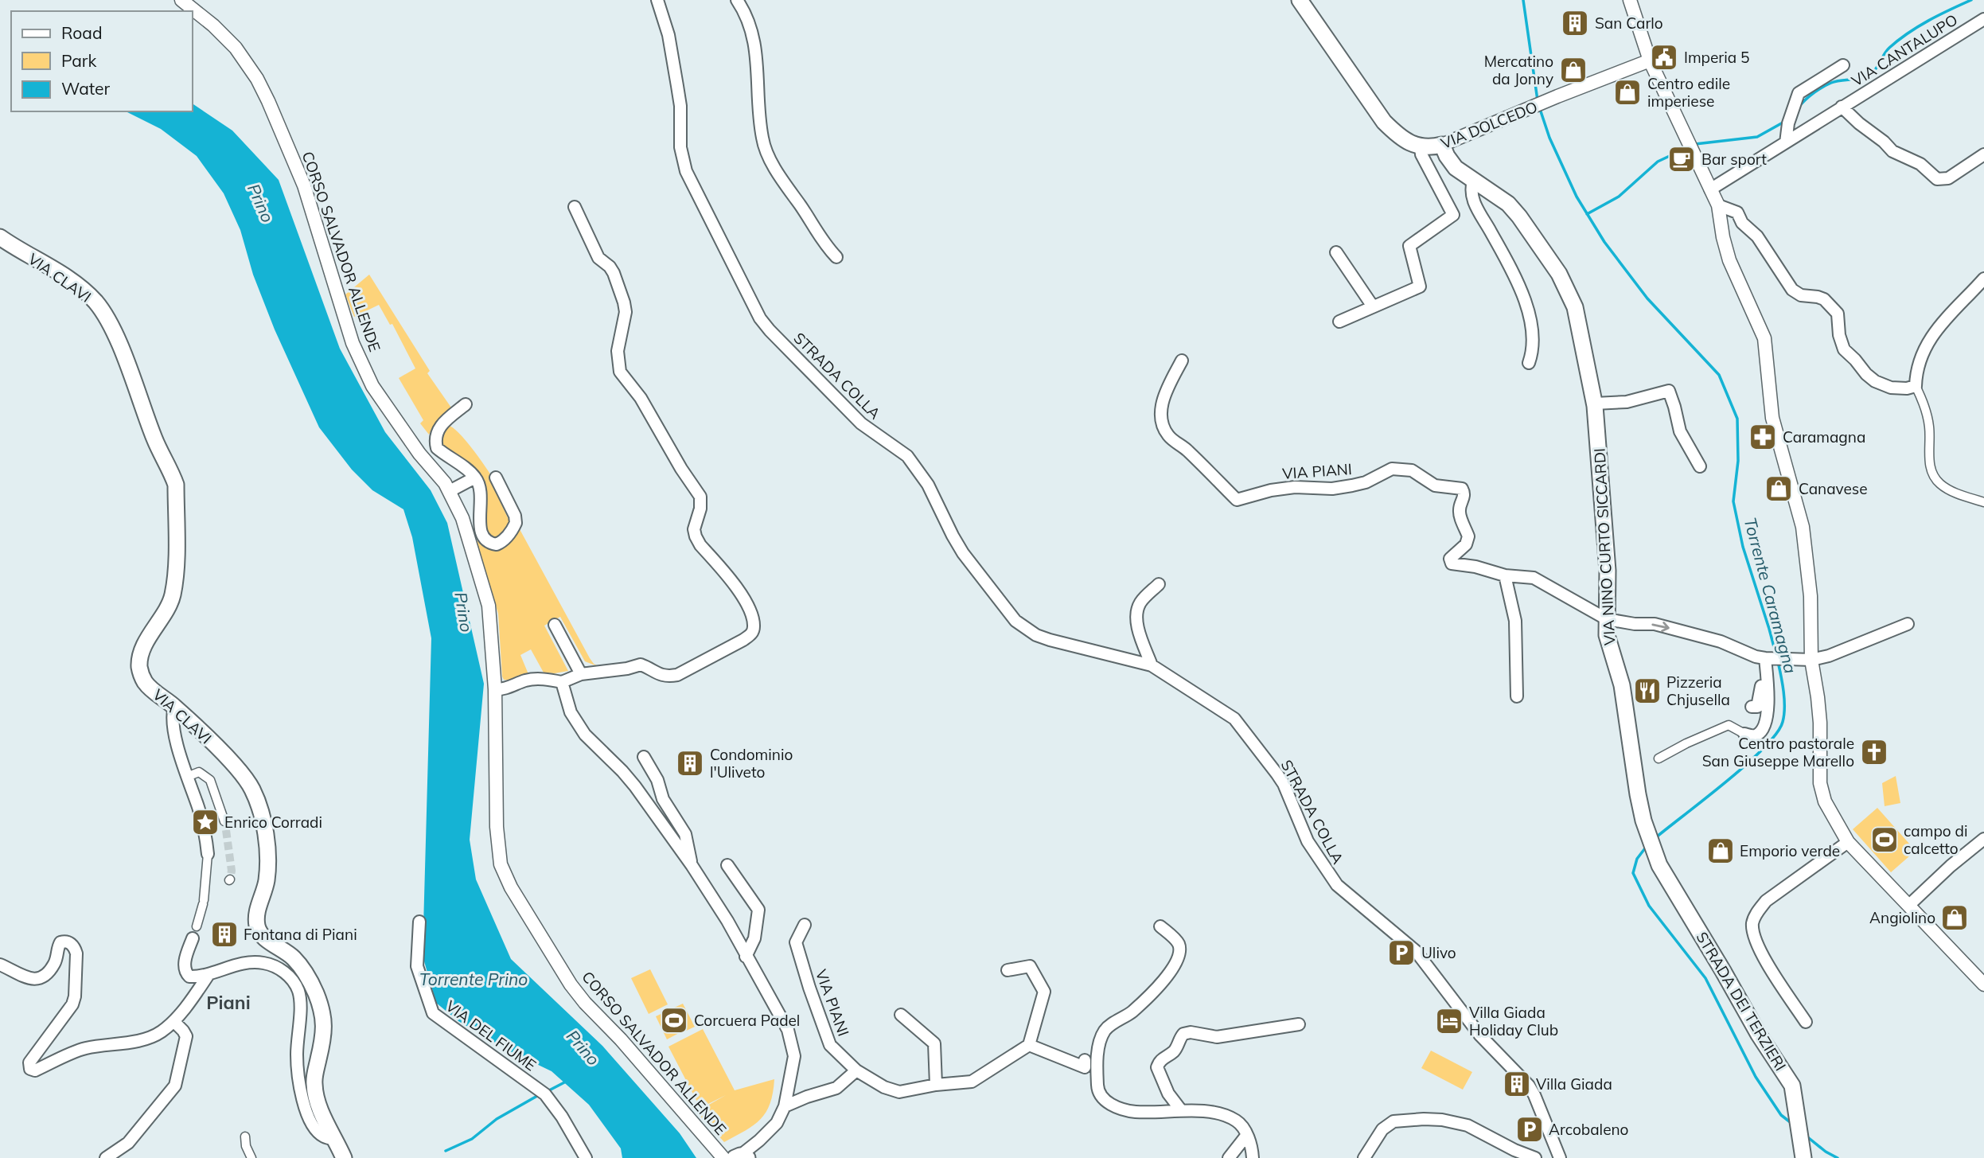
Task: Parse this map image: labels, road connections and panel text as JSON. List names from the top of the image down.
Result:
{
  "streets": {
    "main road": [
      "VIA DOLCEDO",
      "VIA CLAVI",
      "VIA NINO CURTO SICCARDI",
      "STRADA DEI TERZIERI"
    ],
    "street": [
      "VIA CANTALUPO",
      "CORSO SALVADOR ALLENDE",
      "STRADA COLLA",
      "VIA PIANI",
      "VIA DEL FIUME"
    ]
  },
  "crossings": [
    ["VIA DOLCEDO", "VIA NINO CURTO SICCARDI"],
    ["VIA PIANI", "VIA NINO CURTO SICCARDI"],
    ["VIA NINO CURTO SICCARDI", "STRADA DEI TERZIERI"]
  ],
  "districts": ["Piani"],
  "water": ["Prino", "Torrente Caramagna", "Torrente Prino"],
  "places": {
    "building": [
      "San Carlo",
      "Condominio l'Uliveto",
      "Fontana di Piani",
      "Villa Giada"
    ],
    "public building": ["Imperia 5"],
    "shop": [
      "Mercatino da Jonny",
      "Centro edile imperiese",
      "Canavese",
      "Emporio verde",
      "Angiolino"
    ],
    "cafe": ["Bar sport"],
    "pharmacy": ["Caramagna"],
    "restaurant": ["Pizzeria Chjusella"],
    "church": ["Centro pastorale San Giuseppe Marello"],
    "place": ["Enrico Corradi"],
    "sports": ["campo di calcetto", "Corcuera Padel"],
    "parking": ["Ulivo", "Arcobaleno"],
    "hotel": ["Villa Giada Holiday Club"]
  },
  "legend": ["Road", "Park", "Water"]
}
